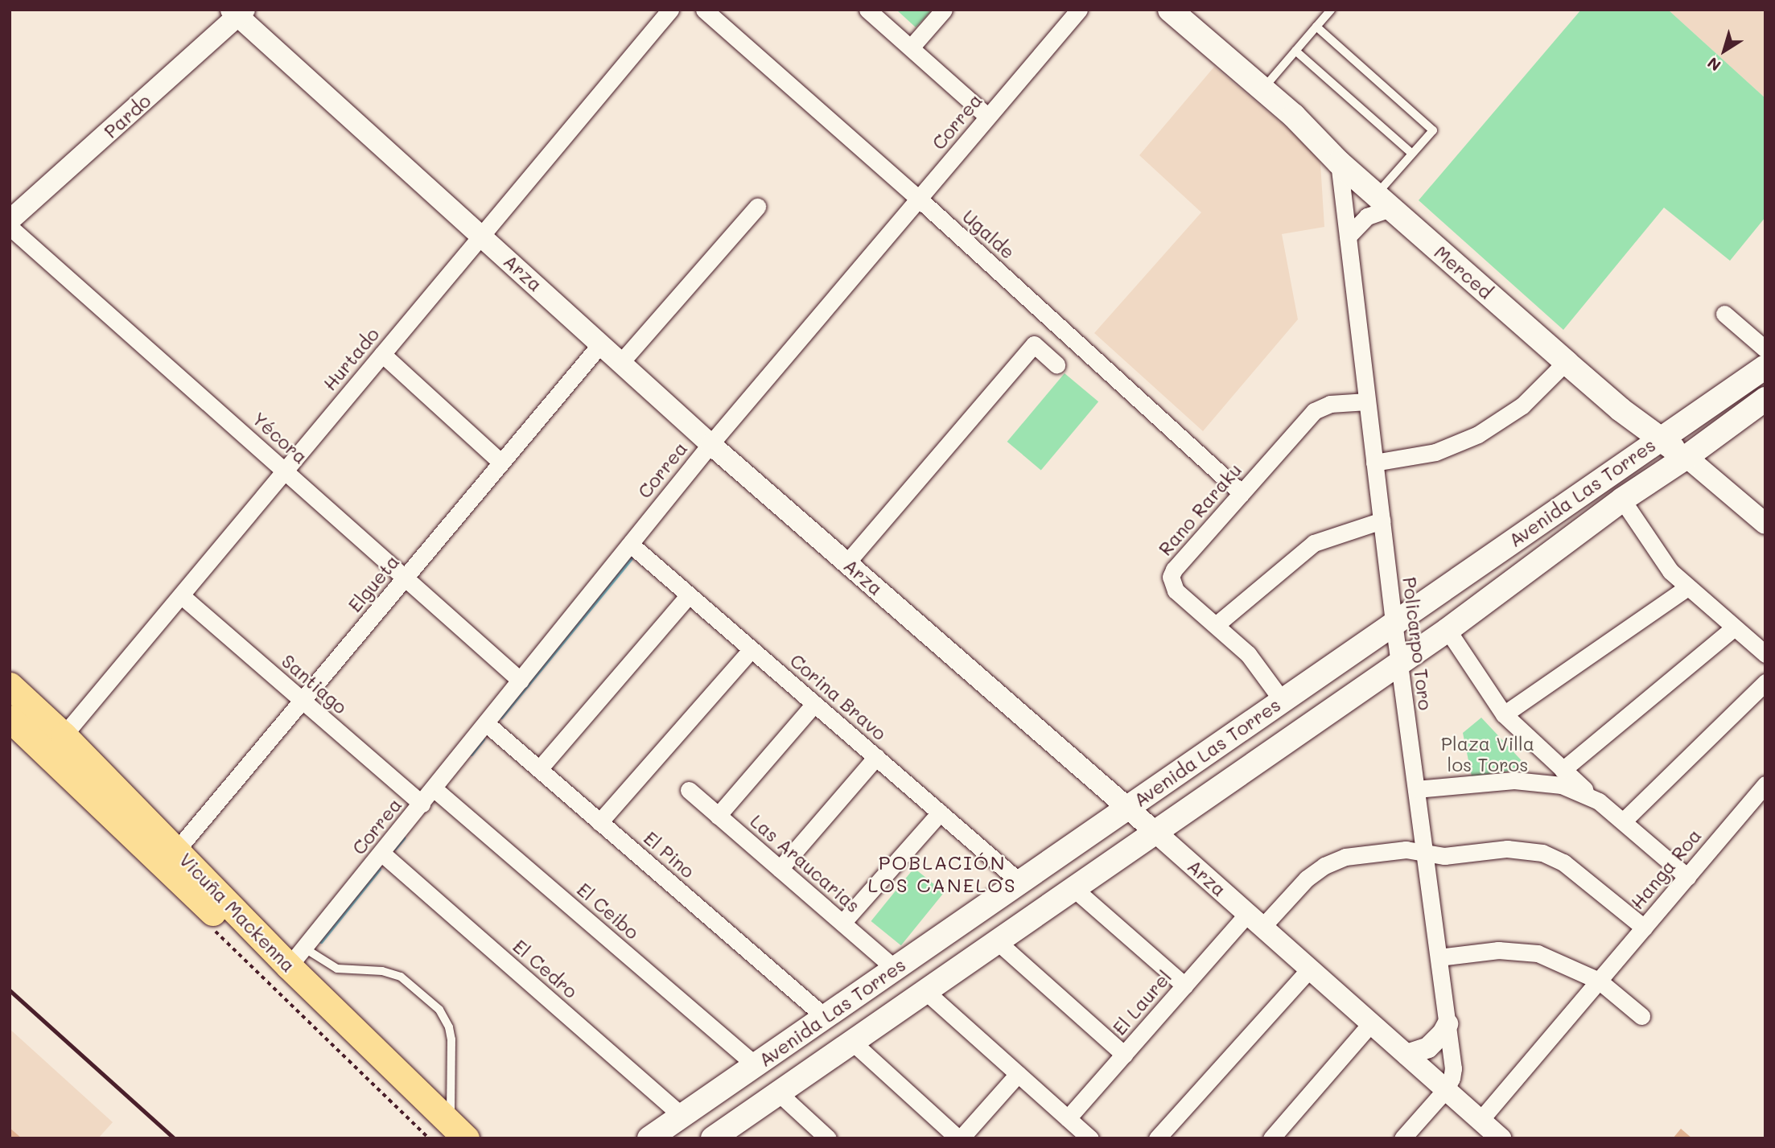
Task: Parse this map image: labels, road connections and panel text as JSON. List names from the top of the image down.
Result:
{
  "streets": {
    "main road": ["Merced", "Avenida Las Torres", "Vicuña Mackenna"],
    "street": [
      "Pardo",
      "Correa",
      "Ugalde",
      "Arza",
      "Hurtado",
      "Yécora",
      "Rano Raraku",
      "Elgueta",
      "Policarpo Toro",
      "Santiago",
      "Corina Bravo",
      "El Pino",
      "Las Araucarias",
      "Hanga Roa",
      "El Ceibo",
      "El Cedro",
      "El Laurel"
    ]
  },
  "crossings": [
    ["Pardo", "Arza"],
    ["Correa", "Ugalde"],
    ["Correa", "Arza"],
    ["Correa", "Yécora"],
    ["Correa", "Santiago"],
    ["Correa", "Corina Bravo"],
    ["Correa", "El Pino"],
    ["Correa", "El Ceibo"],
    ["Correa", "Vicuña Mackenna"],
    ["Correa", "El Cedro"],
    ["Ugalde", "Rano Raraku"],
    ["Merced", "Avenida Las Torres"],
    ["Merced", "Policarpo Toro"],
    ["Arza", "Hurtado"],
    ["Arza", "Avenida Las Torres"],
    ["Arza", "Elgueta"],
    ["Arza", "Policarpo Toro"],
    ["Arza", "Hanga Roa"],
    ["Arza", "El Laurel"],
    ["Hurtado", "Yécora"],
    ["Hurtado", "Santiago"],
    ["Hurtado", "Vicuña Mackenna"],
    ["Yécora", "Elgueta"],
    ["Avenida Las Torres", "Rano Raraku"],
    ["Avenida Las Torres", "Policarpo Toro"],
    ["Avenida Las Torres", "Corina Bravo"],
    ["Avenida Las Torres", "El Pino"],
    ["Avenida Las Torres", "Las Araucarias"],
    ["Avenida Las Torres", "El Ceibo"],
    ["Avenida Las Torres", "El Cedro"],
    ["Rano Raraku", "Policarpo Toro"],
    ["Elgueta", "Santiago"],
    ["Elgueta", "Vicuña Mackenna"],
    ["Policarpo Toro", "El Laurel"],
    ["Hanga Roa", "El Laurel"]
  ],
  "districts": ["POBLACIÓN LOS CANELOS"],
  "parks": ["Plaza Villa los Toros"],
  "north": "bottom left"
}
